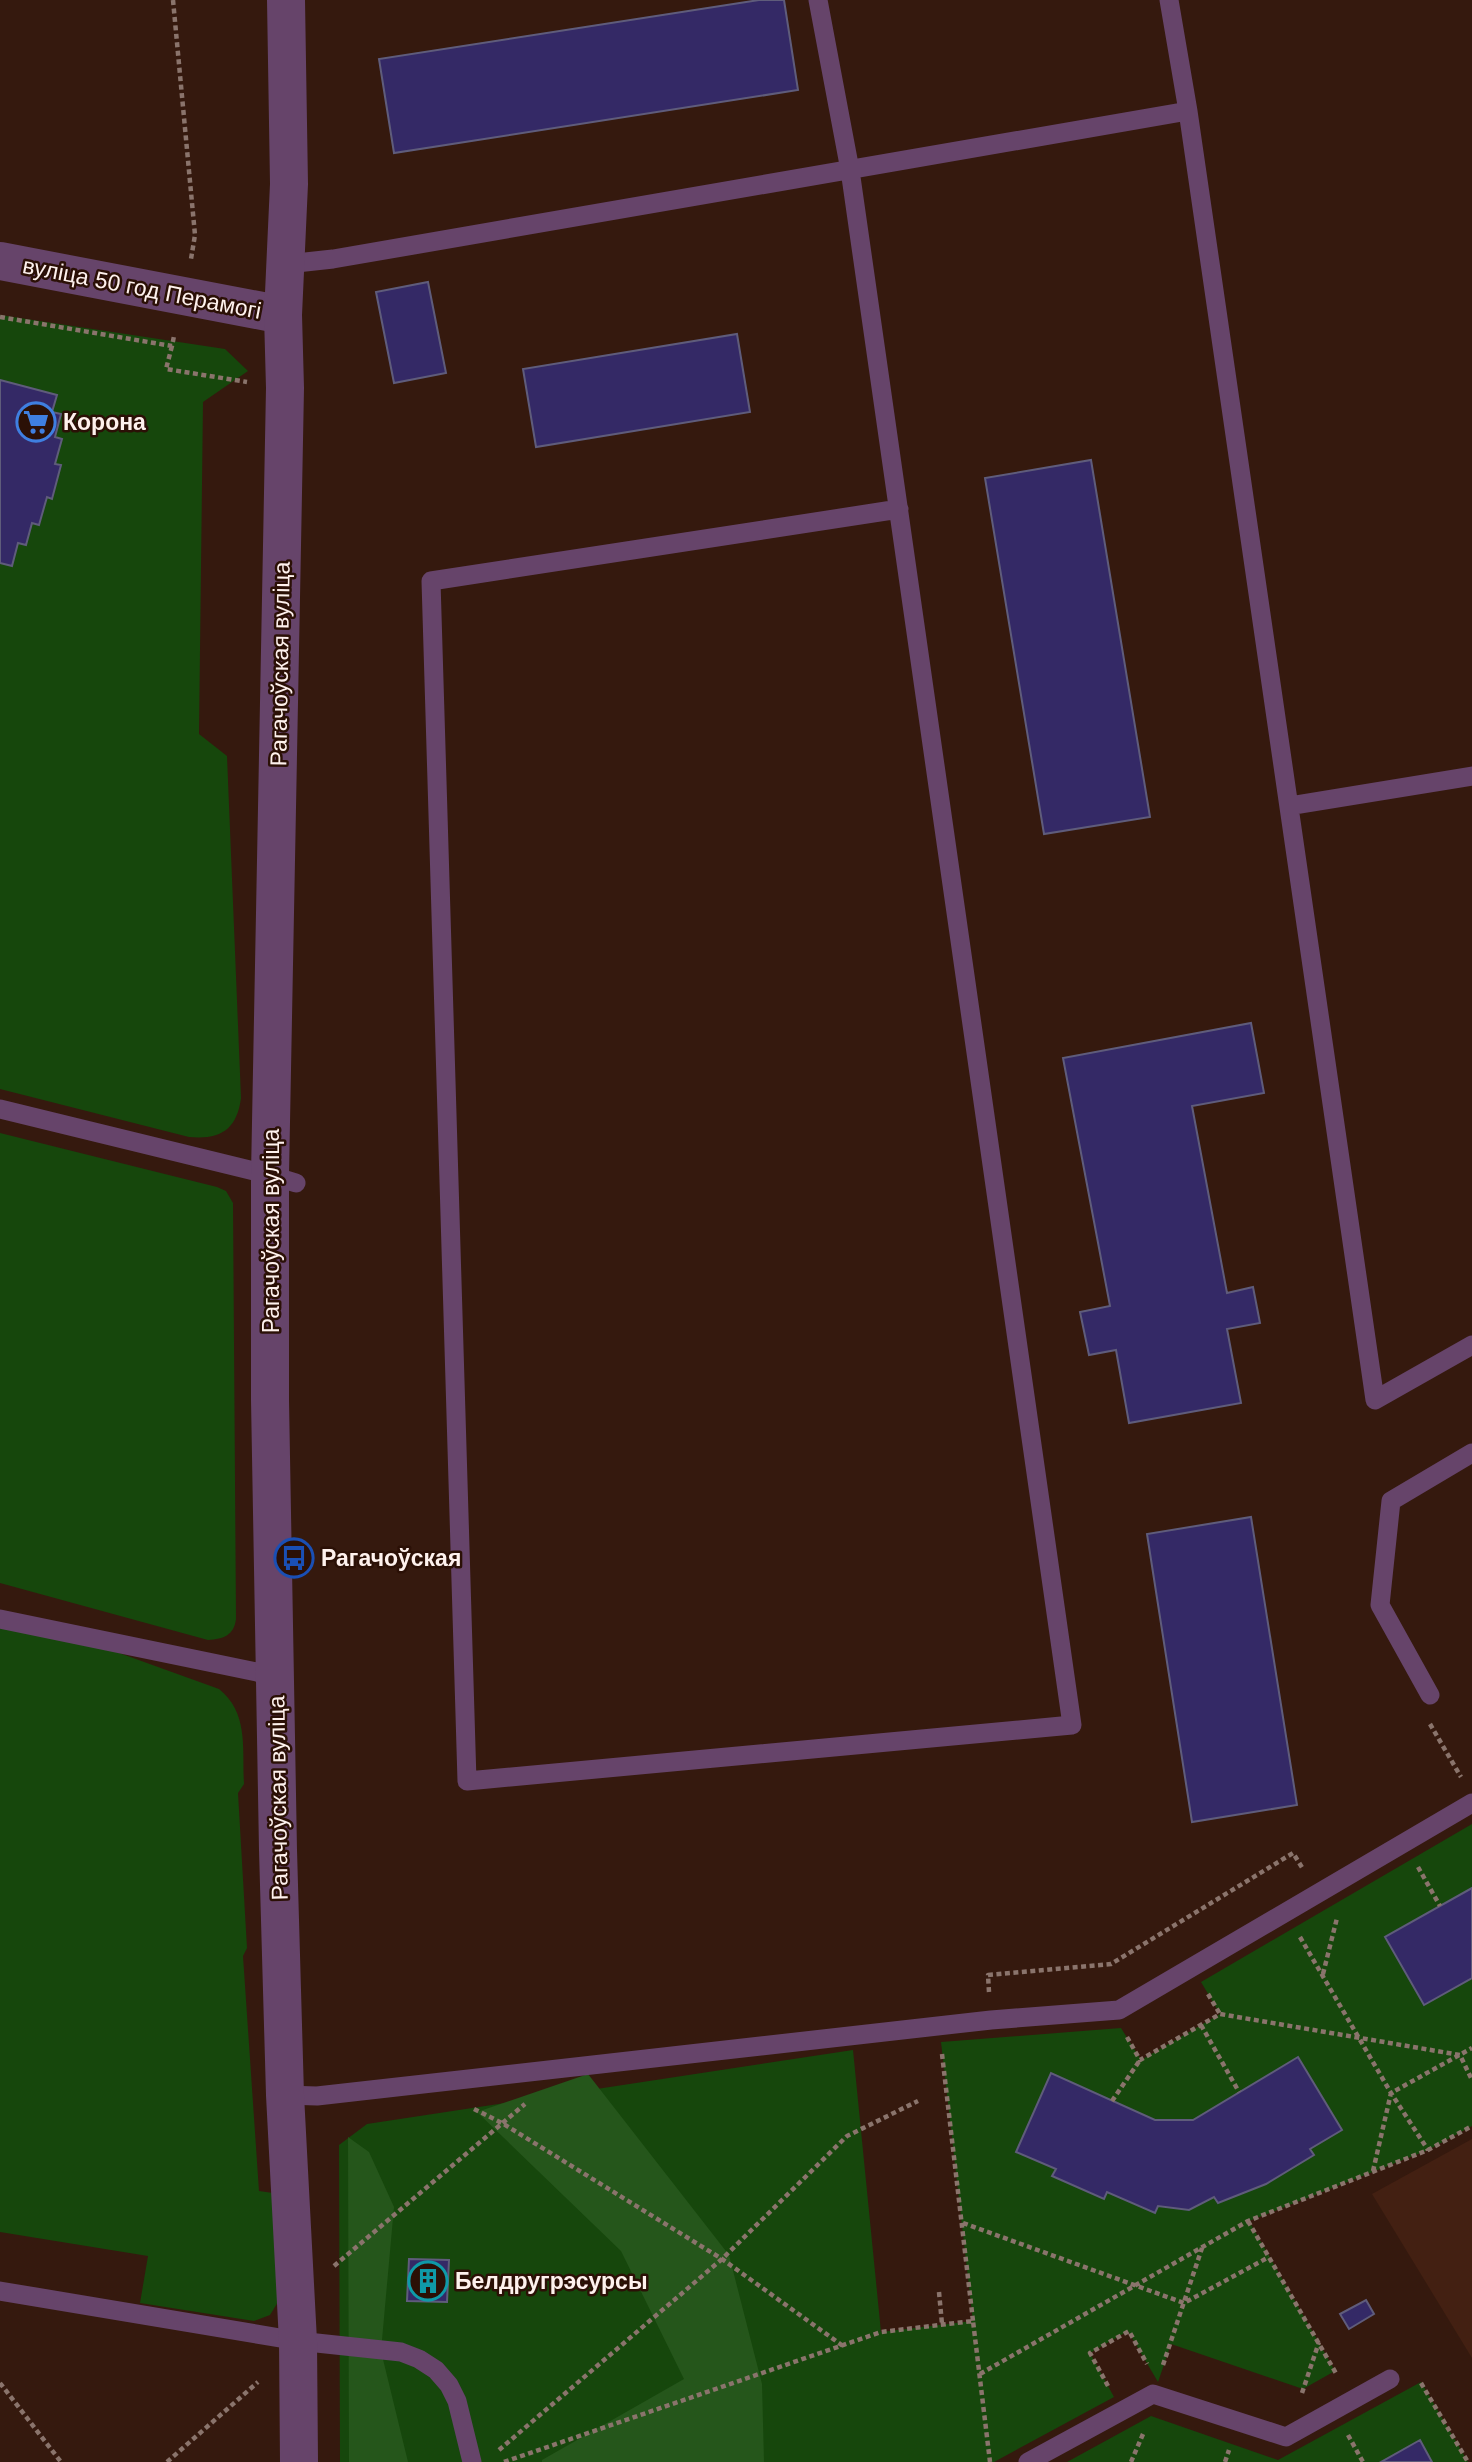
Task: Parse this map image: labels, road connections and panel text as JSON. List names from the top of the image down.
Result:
{
  "streets": {
    "street": ["вуліца 50 год Перамогі", "Рагачоўская вуліца"]
  },
  "crossings": [
    ["вуліца 50 год Перамогі", "Рагачоўская вуліца"]
  ],
  "places": {
    "supermarket": ["Корона"],
    "bus stop": ["Рагачоўская"],
    "building": ["Белдругрэсурсы"]
  }
}
